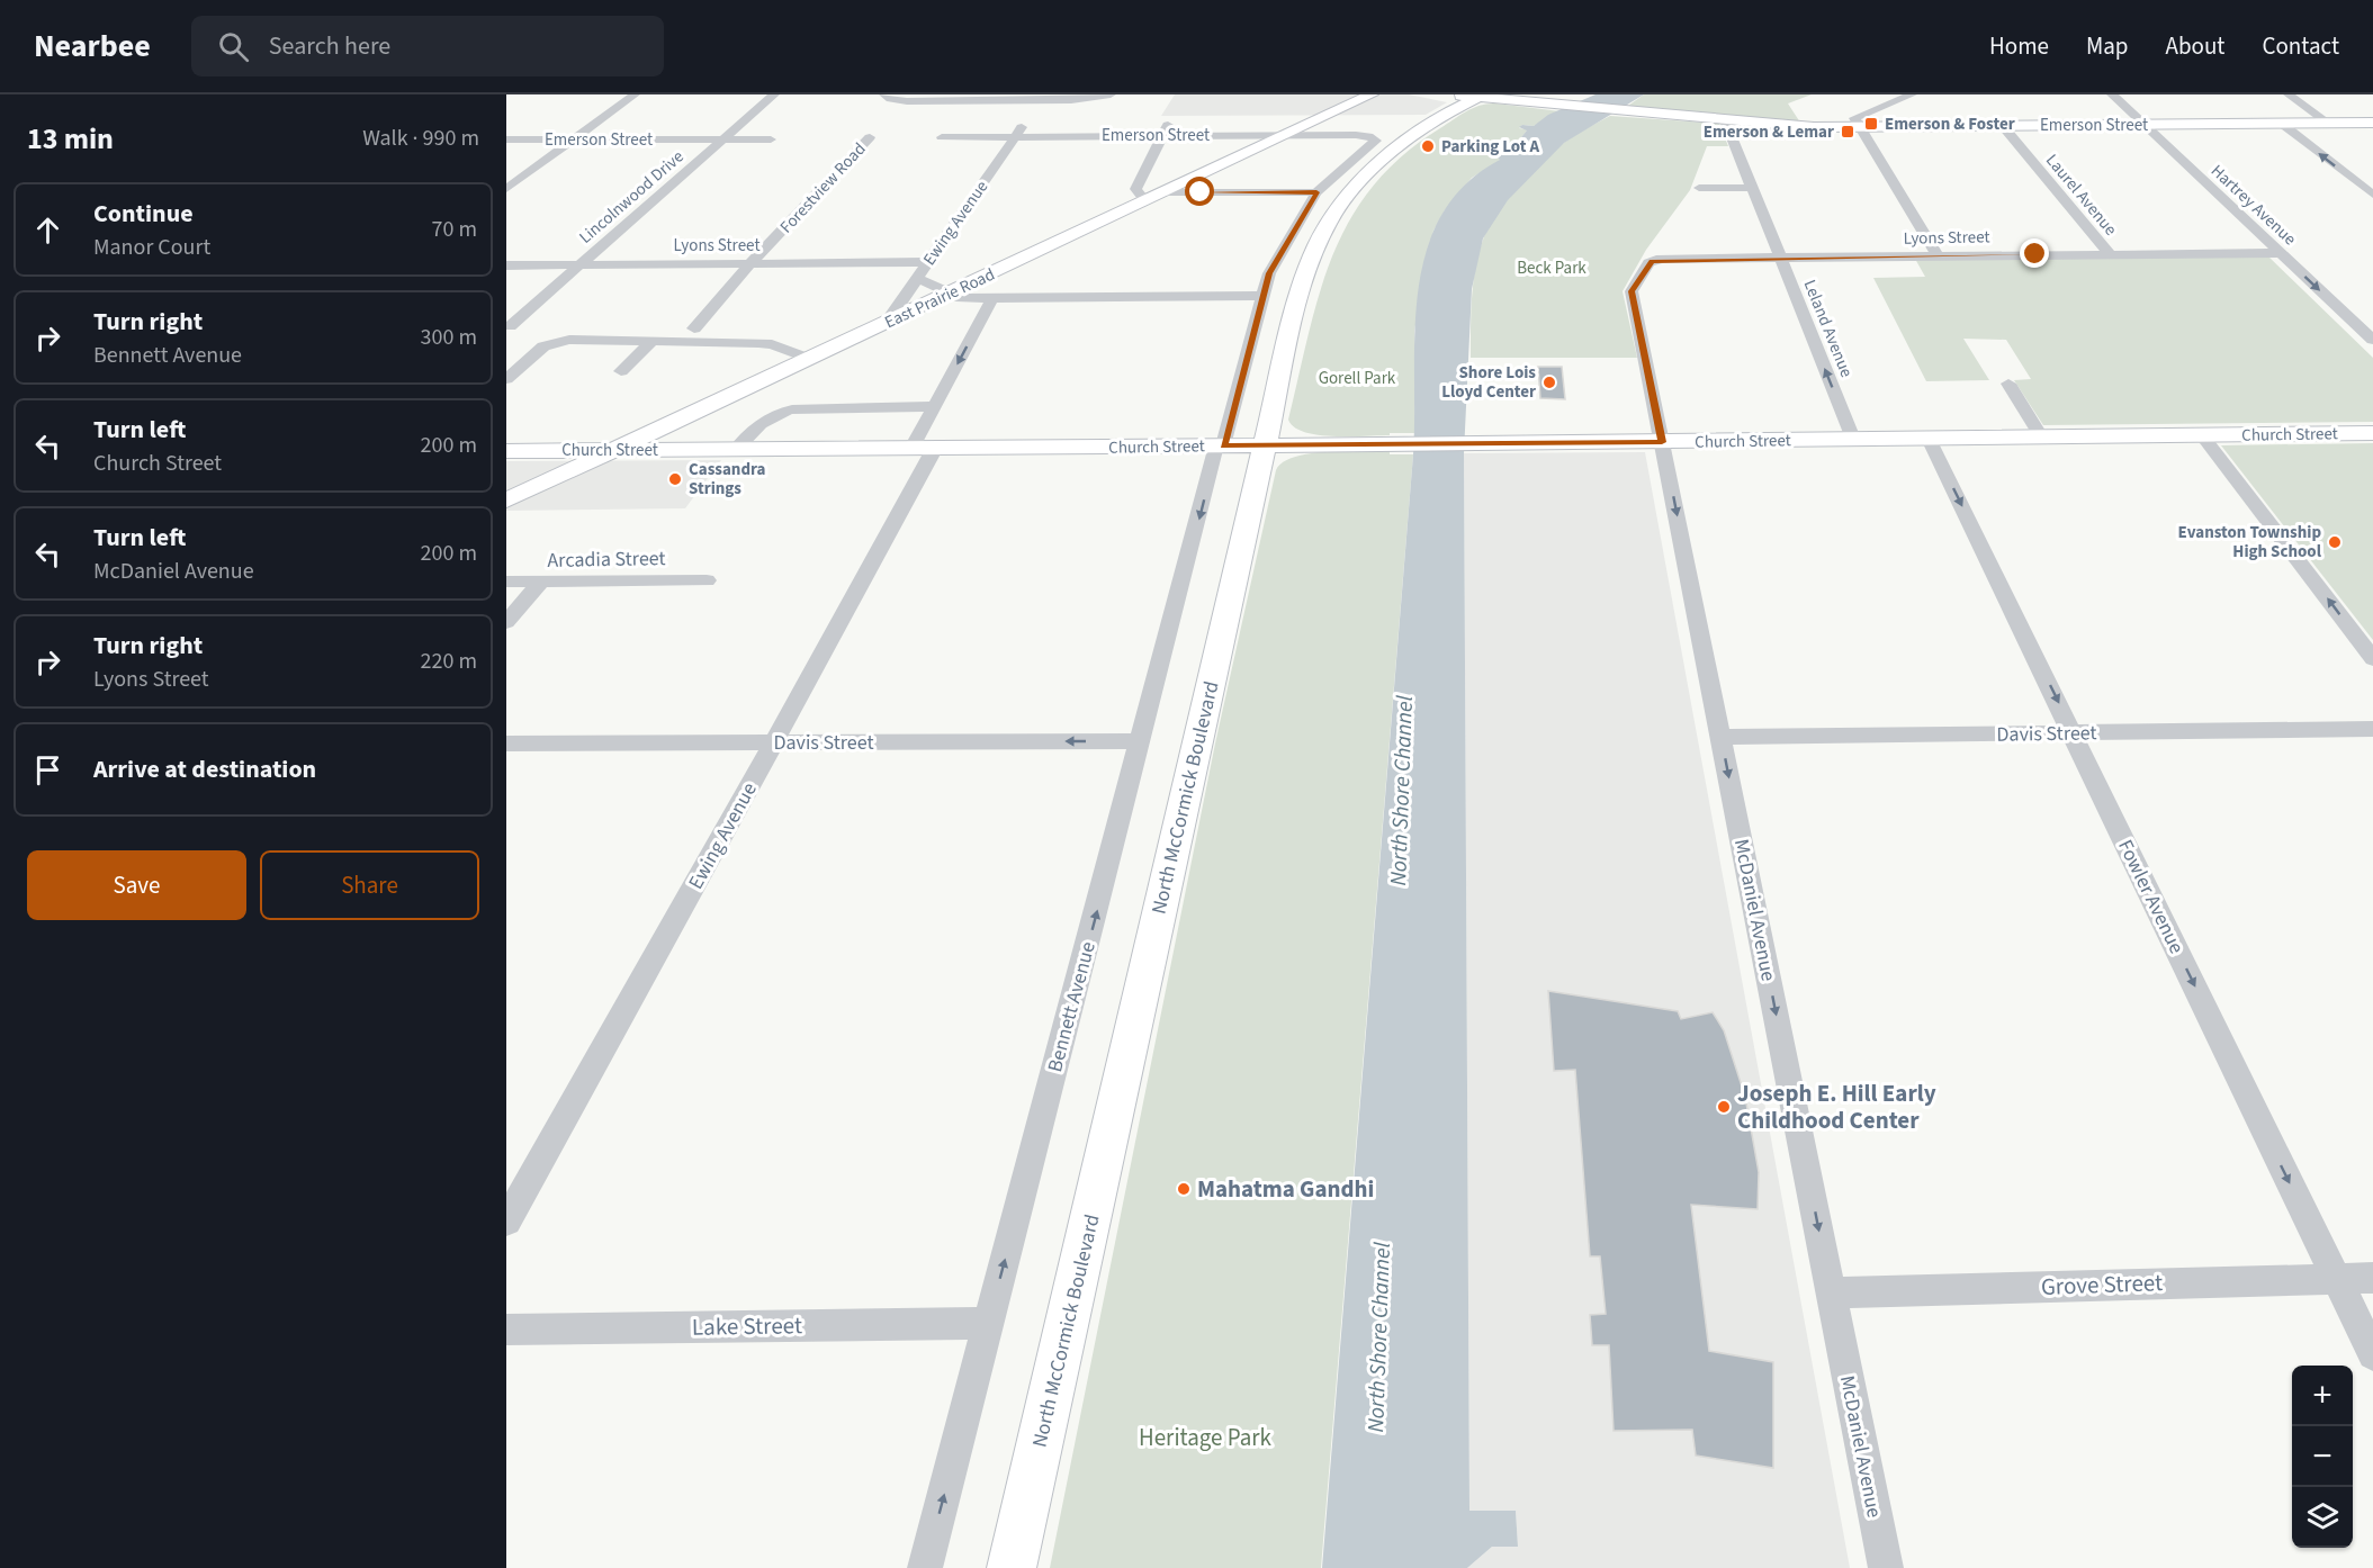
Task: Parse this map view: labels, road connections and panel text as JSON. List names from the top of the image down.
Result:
{
  "streets": {
    "main road": [
      "Emerson Street",
      "East Prairie Road",
      "Church Street",
      "North McCormick Boulevard"
    ],
    "street": [
      "Forestview Road",
      "Laurel Avenue",
      "Lincolnwood Drive",
      "Hartrey Avenue",
      "Ewing Avenue",
      "Lyons Street",
      "Leland Avenue",
      "Arcadia Street",
      "Davis Street",
      "Fowler Avenue",
      "McDaniel Avenue",
      "Bennett Avenue",
      "Grove Street",
      "Lake Street"
    ]
  },
  "crossings": [
    ["Emerson Street", "Laurel Avenue"],
    ["Emerson Street", "Lincolnwood Drive"],
    ["Emerson Street", "Hartrey Avenue"],
    ["Emerson Street", "Ewing Avenue"],
    ["Emerson Street", "East Prairie Road"],
    ["Emerson Street", "Leland Avenue"],
    ["Emerson Street", "North McCormick Boulevard"],
    ["Emerson Street", "Bennett Avenue"],
    ["Forestview Road", "Lyons Street"],
    ["Laurel Avenue", "Lyons Street"],
    ["Lincolnwood Drive", "Lyons Street"],
    ["Hartrey Avenue", "Lyons Street"],
    ["Ewing Avenue", "Lyons Street"],
    ["Ewing Avenue", "East Prairie Road"],
    ["Ewing Avenue", "Church Street"],
    ["Ewing Avenue", "Davis Street"],
    ["Lyons Street", "Leland Avenue"],
    ["Lyons Street", "McDaniel Avenue"],
    ["East Prairie Road", "Church Street"],
    ["Leland Avenue", "Church Street"],
    ["Church Street", "North McCormick Boulevard"],
    ["Church Street", "Fowler Avenue"],
    ["Church Street", "McDaniel Avenue"],
    ["Church Street", "Bennett Avenue"],
    ["Davis Street", "Fowler Avenue"],
    ["Davis Street", "McDaniel Avenue"],
    ["Davis Street", "Bennett Avenue"],
    ["Fowler Avenue", "Grove Street"],
    ["McDaniel Avenue", "Grove Street"],
    ["Bennett Avenue", "Lake Street"]
  ],
  "one_way": ["Leland Avenue", "Fowler Avenue", "McDaniel Avenue"],
  "water": ["North Shore Channel"],
  "parks": ["Beck Park", "Gorell Park", "Heritage Park"],
  "places": {
    "transit": ["Emerson & Foster", "Emerson & Lemar"],
    "other": [
      "Parking Lot A",
      "Shore Lois Lloyd Center",
      "Cassandra Strings",
      "Evanston Township High School",
      "Joseph E. Hill Early Childhood Center",
      "Mahatma Gandhi"
    ]
  },
  "page": {
    "header": "Nearbee",
    "search": "Search here",
    "nav": [
      "Home",
      "Map",
      "About",
      "Contact"
    ],
    "heading": ["13 min", "Walk · 990 m"],
    "list": [
      ["Continue", "Manor Court", "70 m"],
      ["Turn right", "Bennett Avenue", "300 m"],
      ["Turn left", "Church Street", "200 m"],
      ["Turn left", "McDaniel Avenue", "200 m"],
      ["Turn right", "Lyons Street", "220 m"],
      "Arrive at destination"
    ],
    "buttons": ["Save", "Share"],
    "map_buttons": ["+", "−"]
  }
}
